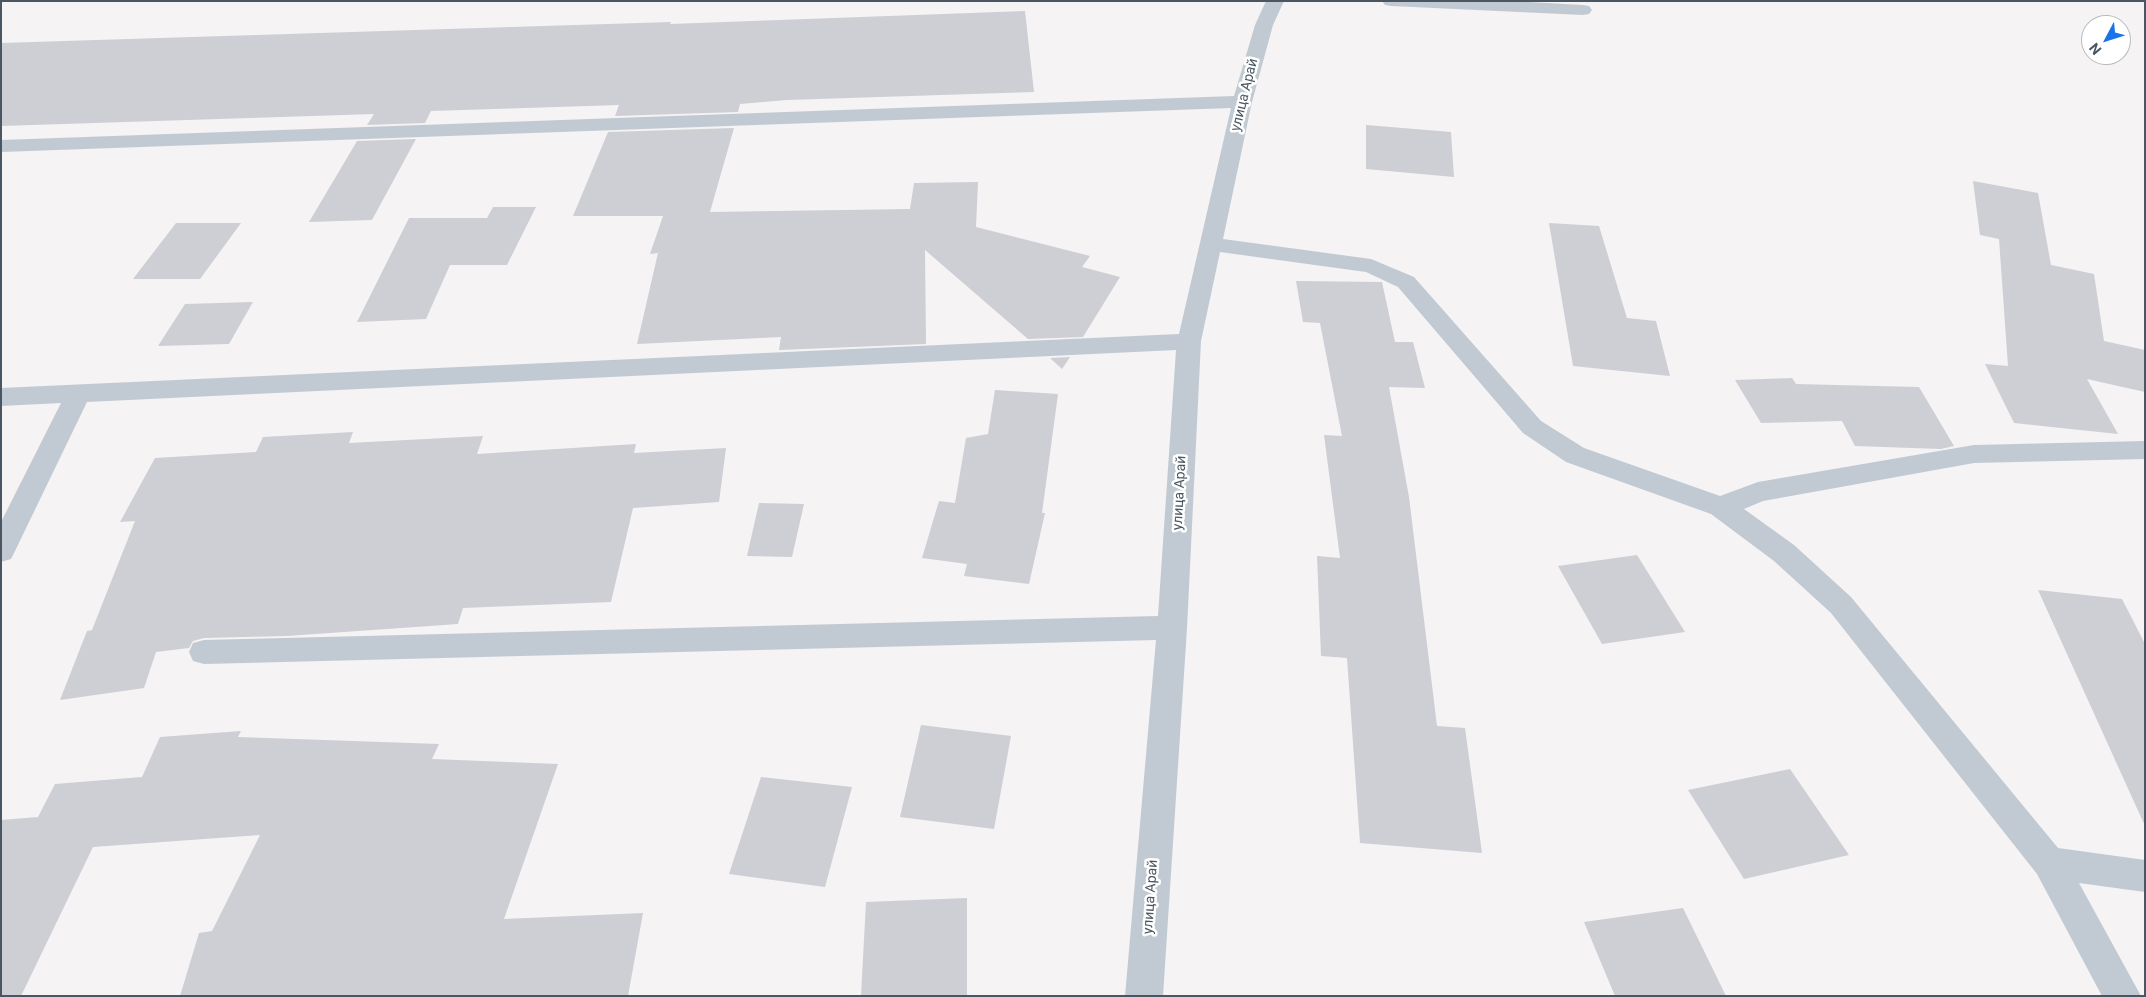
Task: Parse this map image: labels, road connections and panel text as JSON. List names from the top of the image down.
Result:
{
  "streets": {
    "street": ["улица Арай"]
  },
  "north": "bottom left"
}
